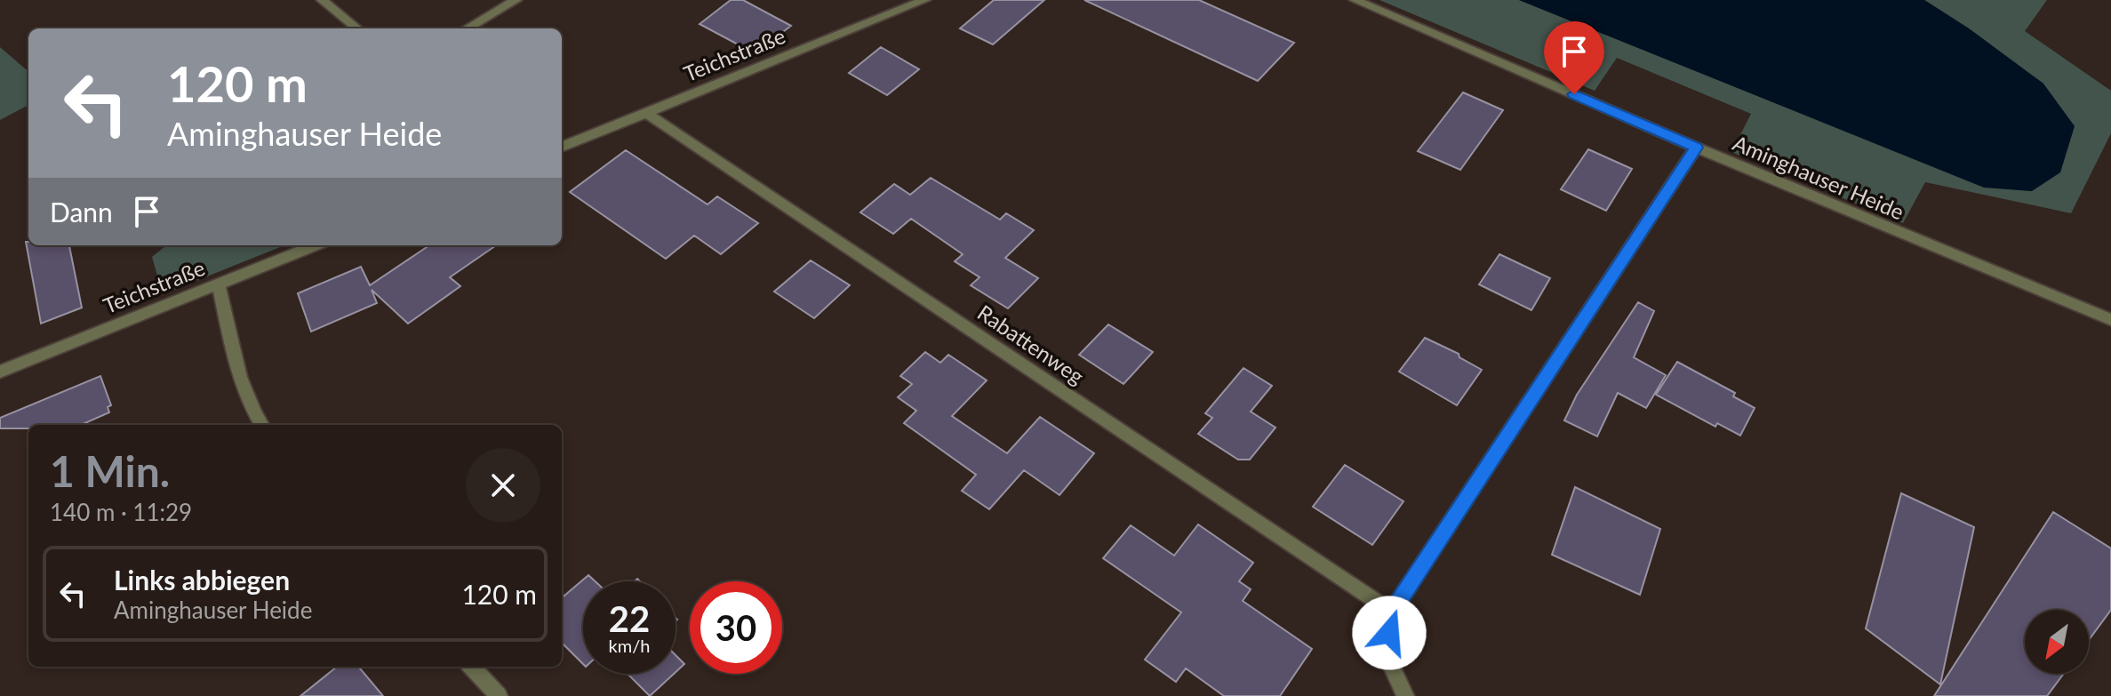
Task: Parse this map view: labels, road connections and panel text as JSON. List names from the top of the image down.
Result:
{
  "streets": {
    "street": ["Teichstraße", "Aminghauser Heide", "Rabattenweg"]
  },
  "crossings": [
    ["Teichstraße", "Rabattenweg"]
  ],
  "north": "bottom left",
  "page": {
    "turn": ["120 m", "Aminghauser Heide"],
    "then": "Dann",
    "heading": ["1 Min.", "140 m · 11:29"],
    "list": [
      {
        "name": "Links abbiegen",
        "note": "Aminghauser Heide",
        "value": "120 m"
      }
    ],
    "speed": "22 km/h",
    "limit": "30"
  }
}
